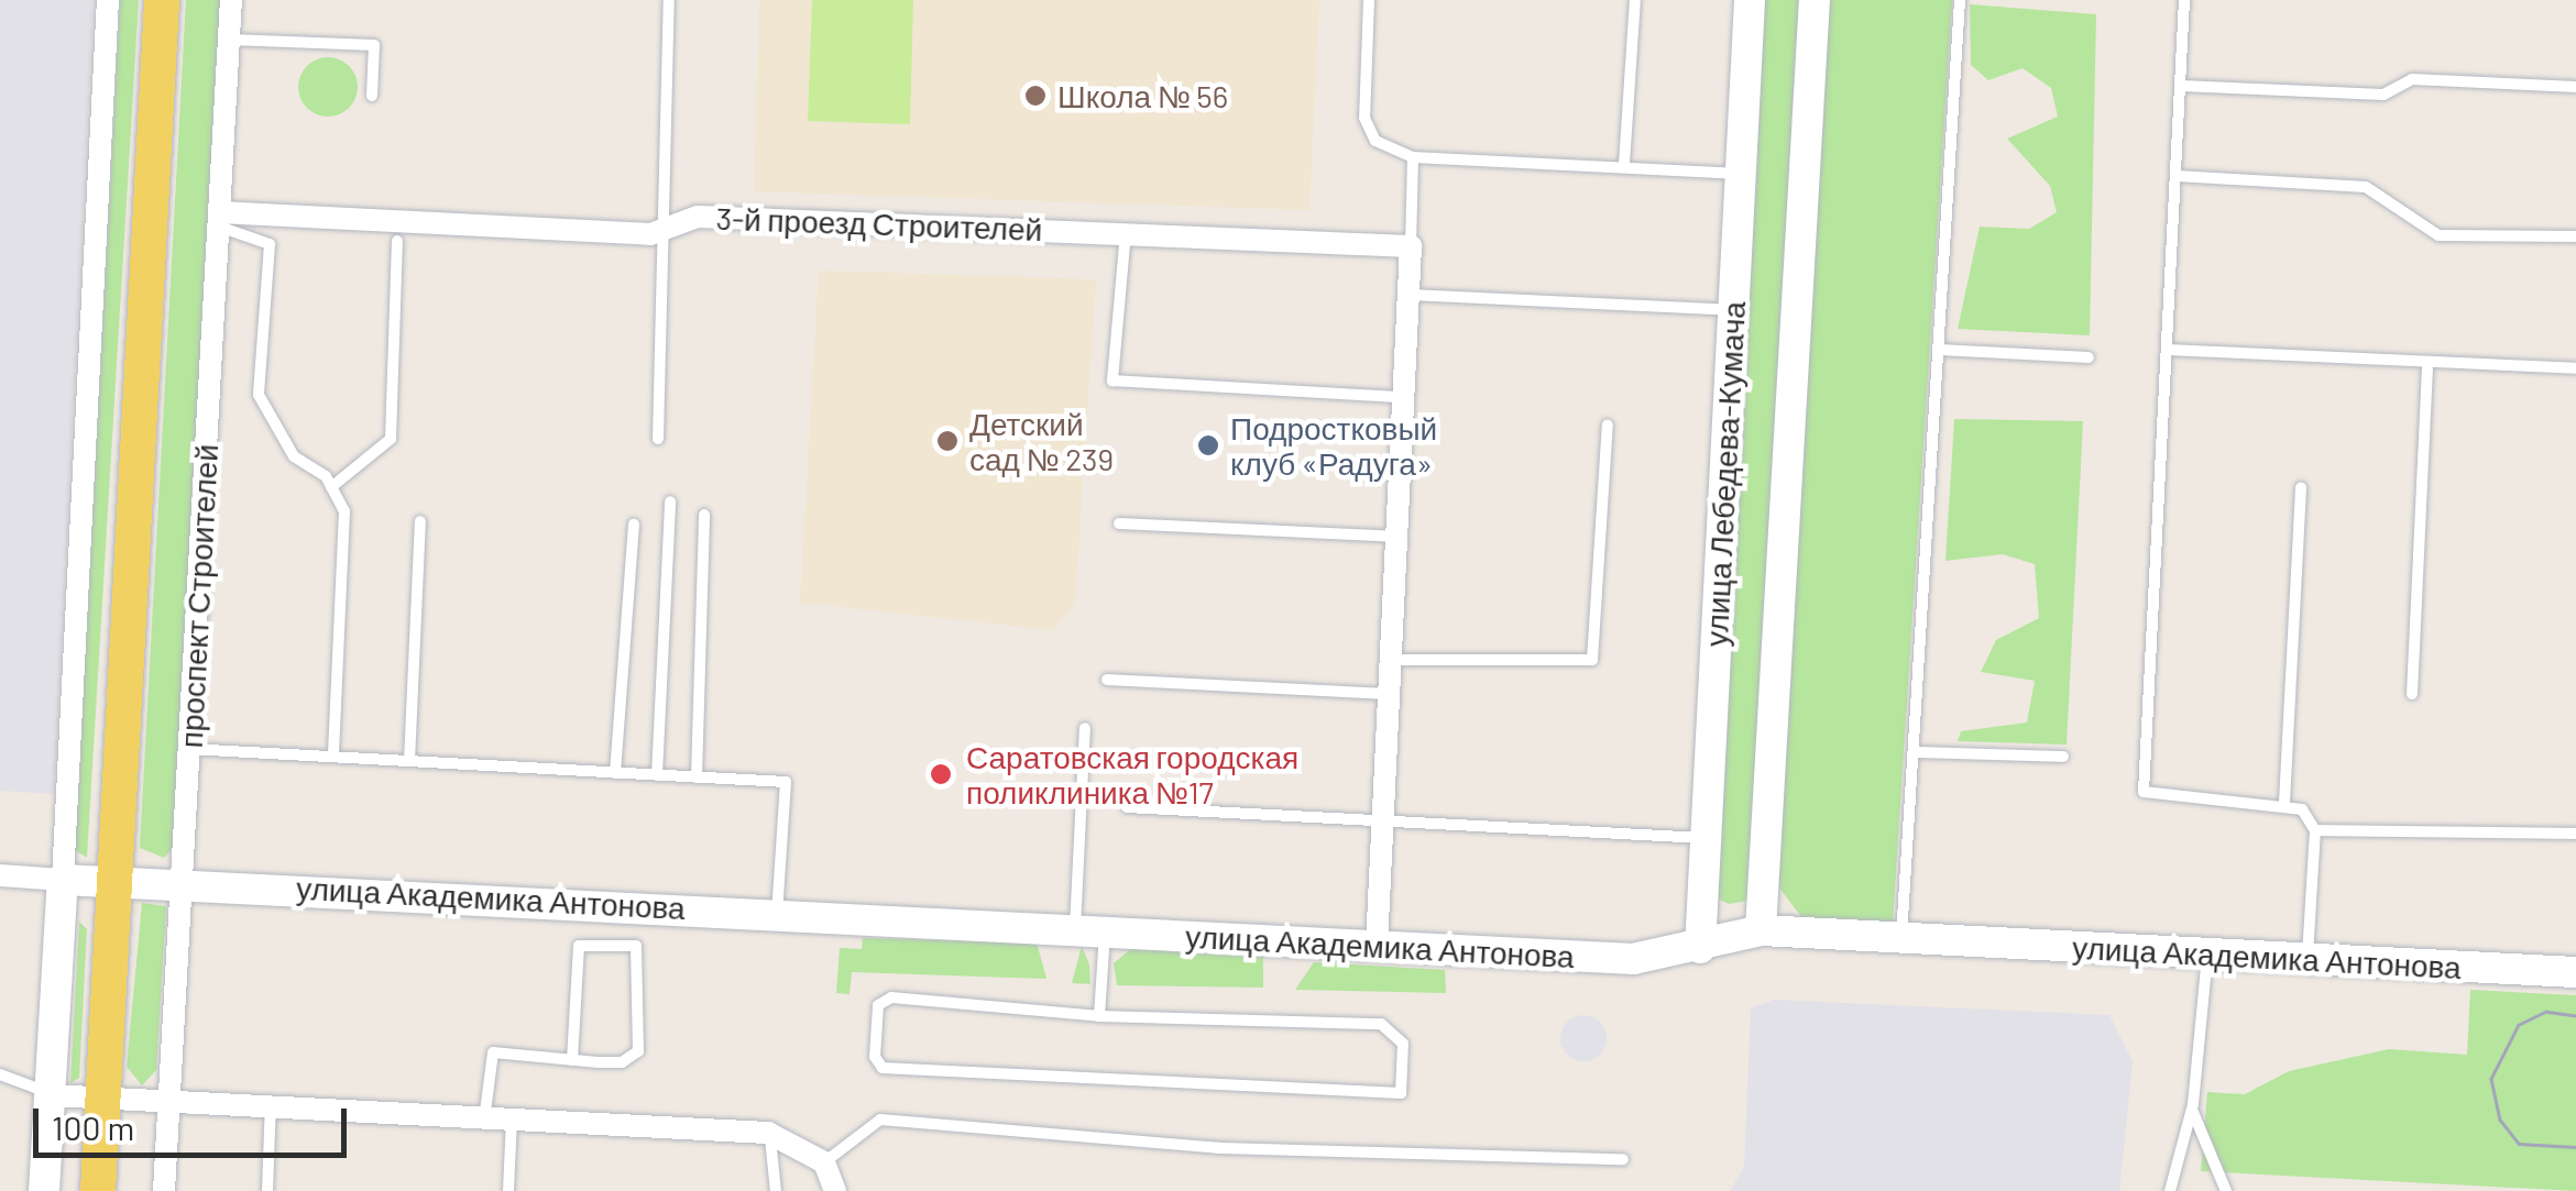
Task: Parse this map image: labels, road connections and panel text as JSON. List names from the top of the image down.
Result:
{
  "streets": {
    "main road": ["улица Лебедева-Кумача", "улица Академика Антонова"],
    "street": ["3-й проезд Строителей", "проспект Строителей"]
  },
  "crossings": [
    ["3-й проезд Строителей", "проспект Строителей"],
    ["улица Лебедева-Кумача", "улица Академика Антонова"],
    ["проспект Строителей", "улица Академика Антонова"]
  ],
  "places": [
    "Школа № 56",
    "Детский сад № 239",
    "Подростковый клуб «Радуга»",
    "Саратовская городская поликлиника №17"
  ],
  "scale_bar": "100 m"
}
